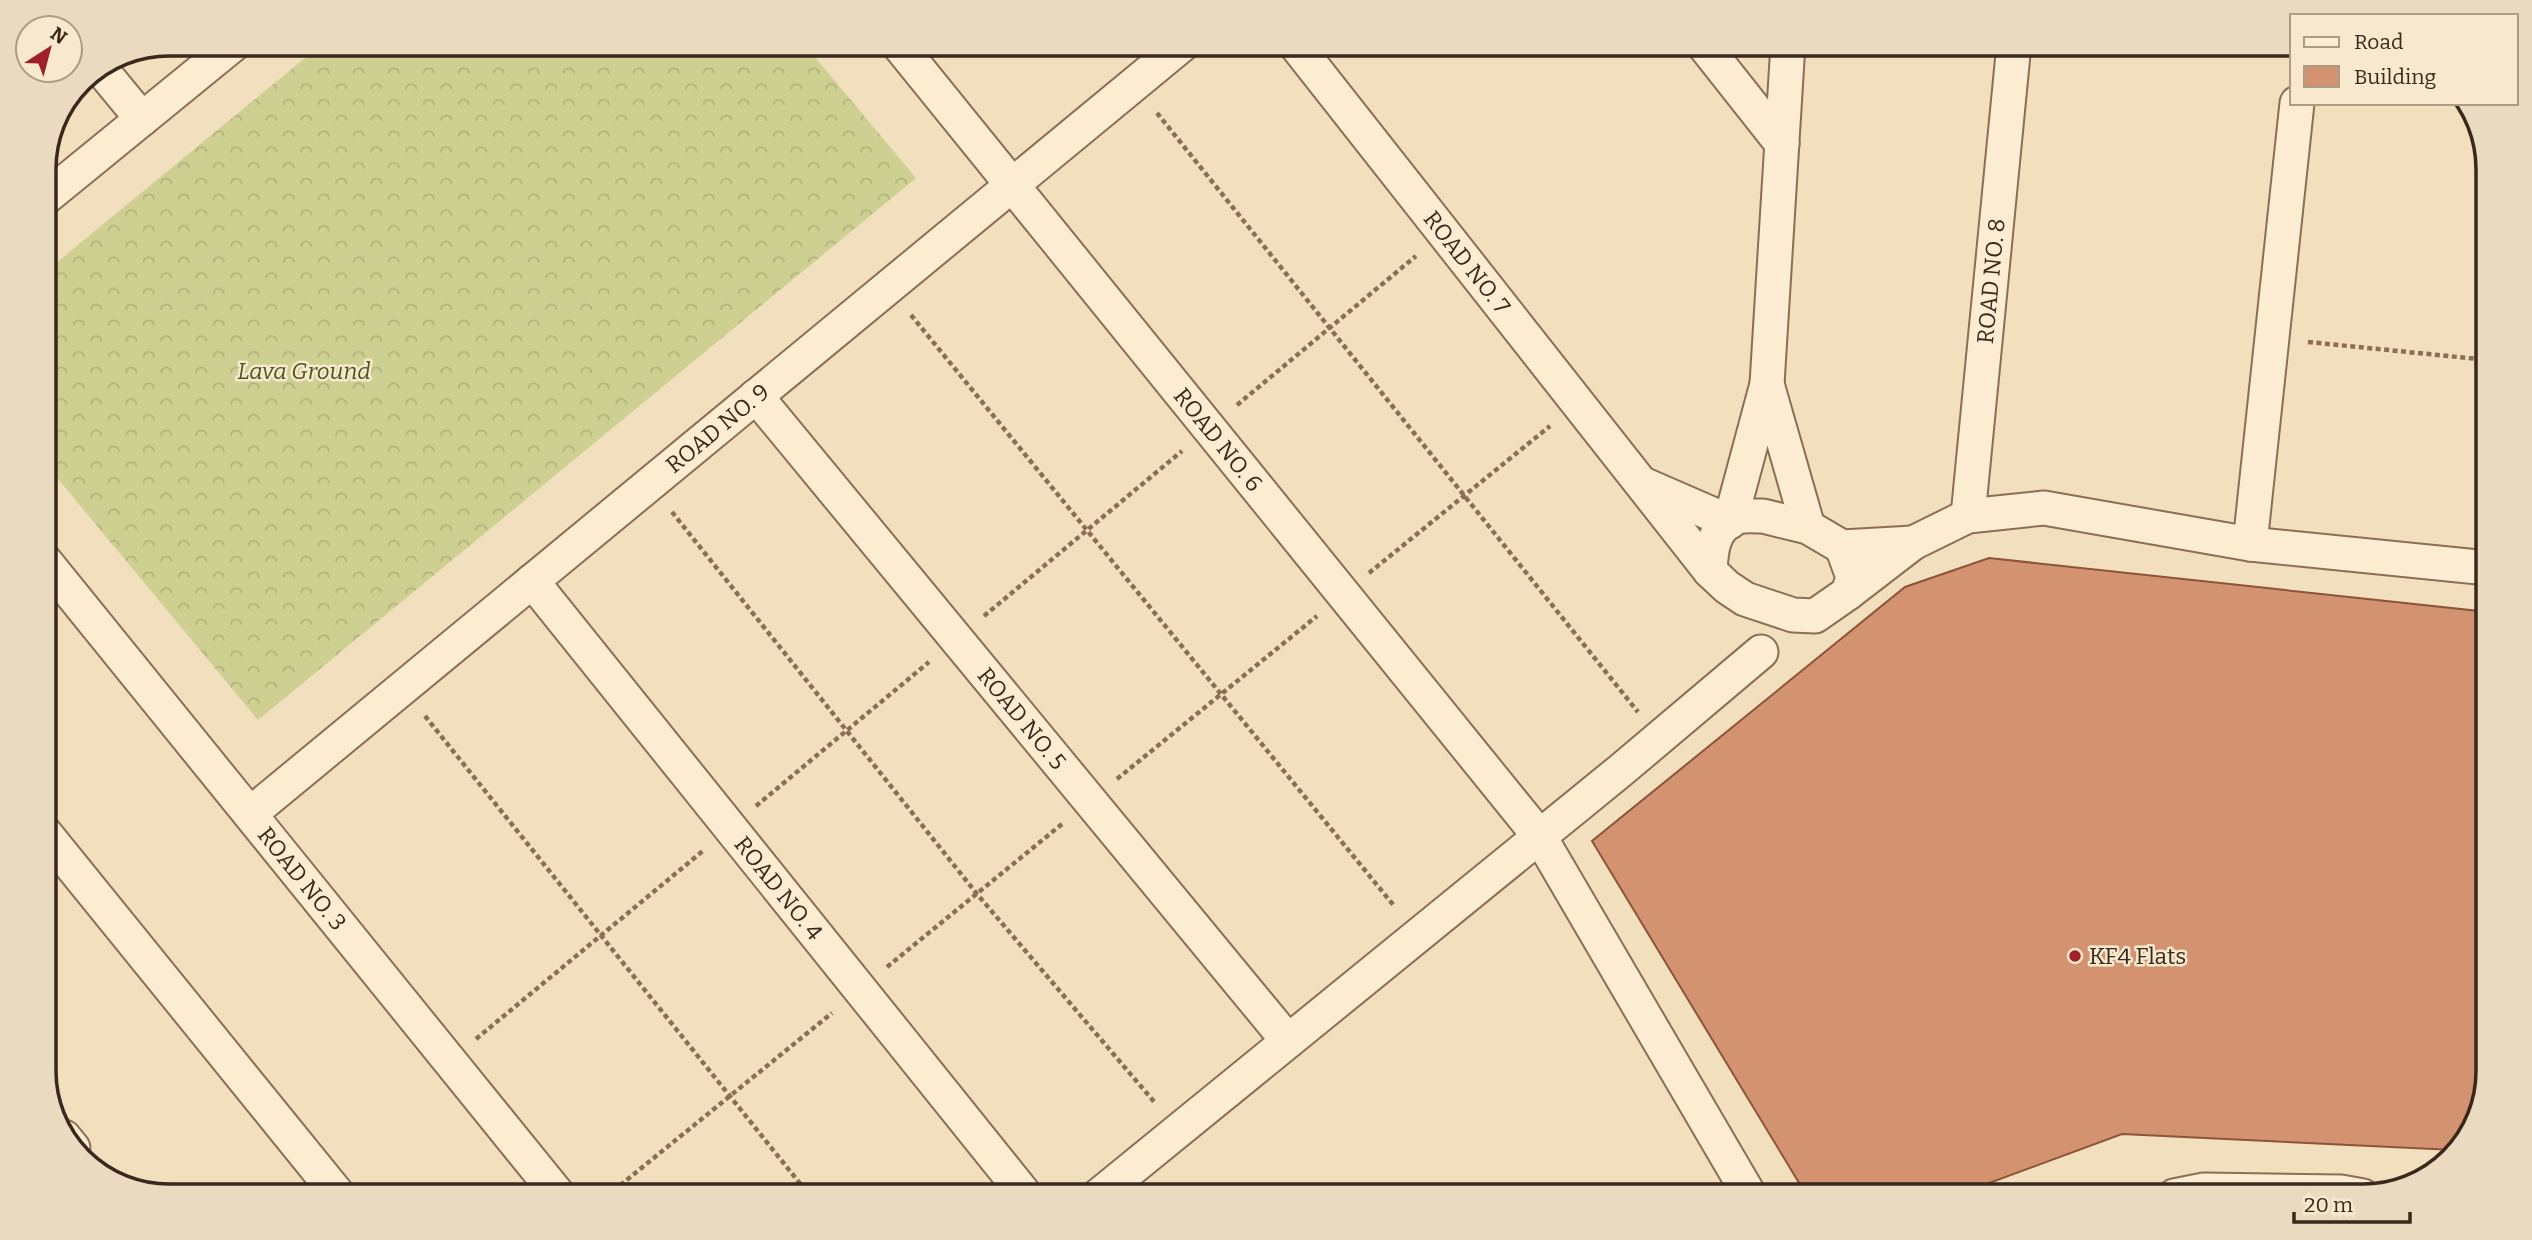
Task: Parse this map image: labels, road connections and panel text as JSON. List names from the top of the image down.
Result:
{
  "streets": {
    "street": [
      "ROAD NO. 7",
      "ROAD NO. 8",
      "ROAD NO. 9",
      "ROAD NO. 6",
      "ROAD NO. 5",
      "ROAD NO. 3",
      "ROAD NO. 4"
    ]
  },
  "crossings": [
    ["ROAD NO. 9", "ROAD NO. 6"],
    ["ROAD NO. 9", "ROAD NO. 5"],
    ["ROAD NO. 9", "ROAD NO. 3"],
    ["ROAD NO. 9", "ROAD NO. 4"]
  ],
  "parks": ["Lava Ground"],
  "places": ["KF4 Flats"],
  "legend": ["Road", "Building"],
  "scale_bar": "20 m",
  "north": "top right"
}
